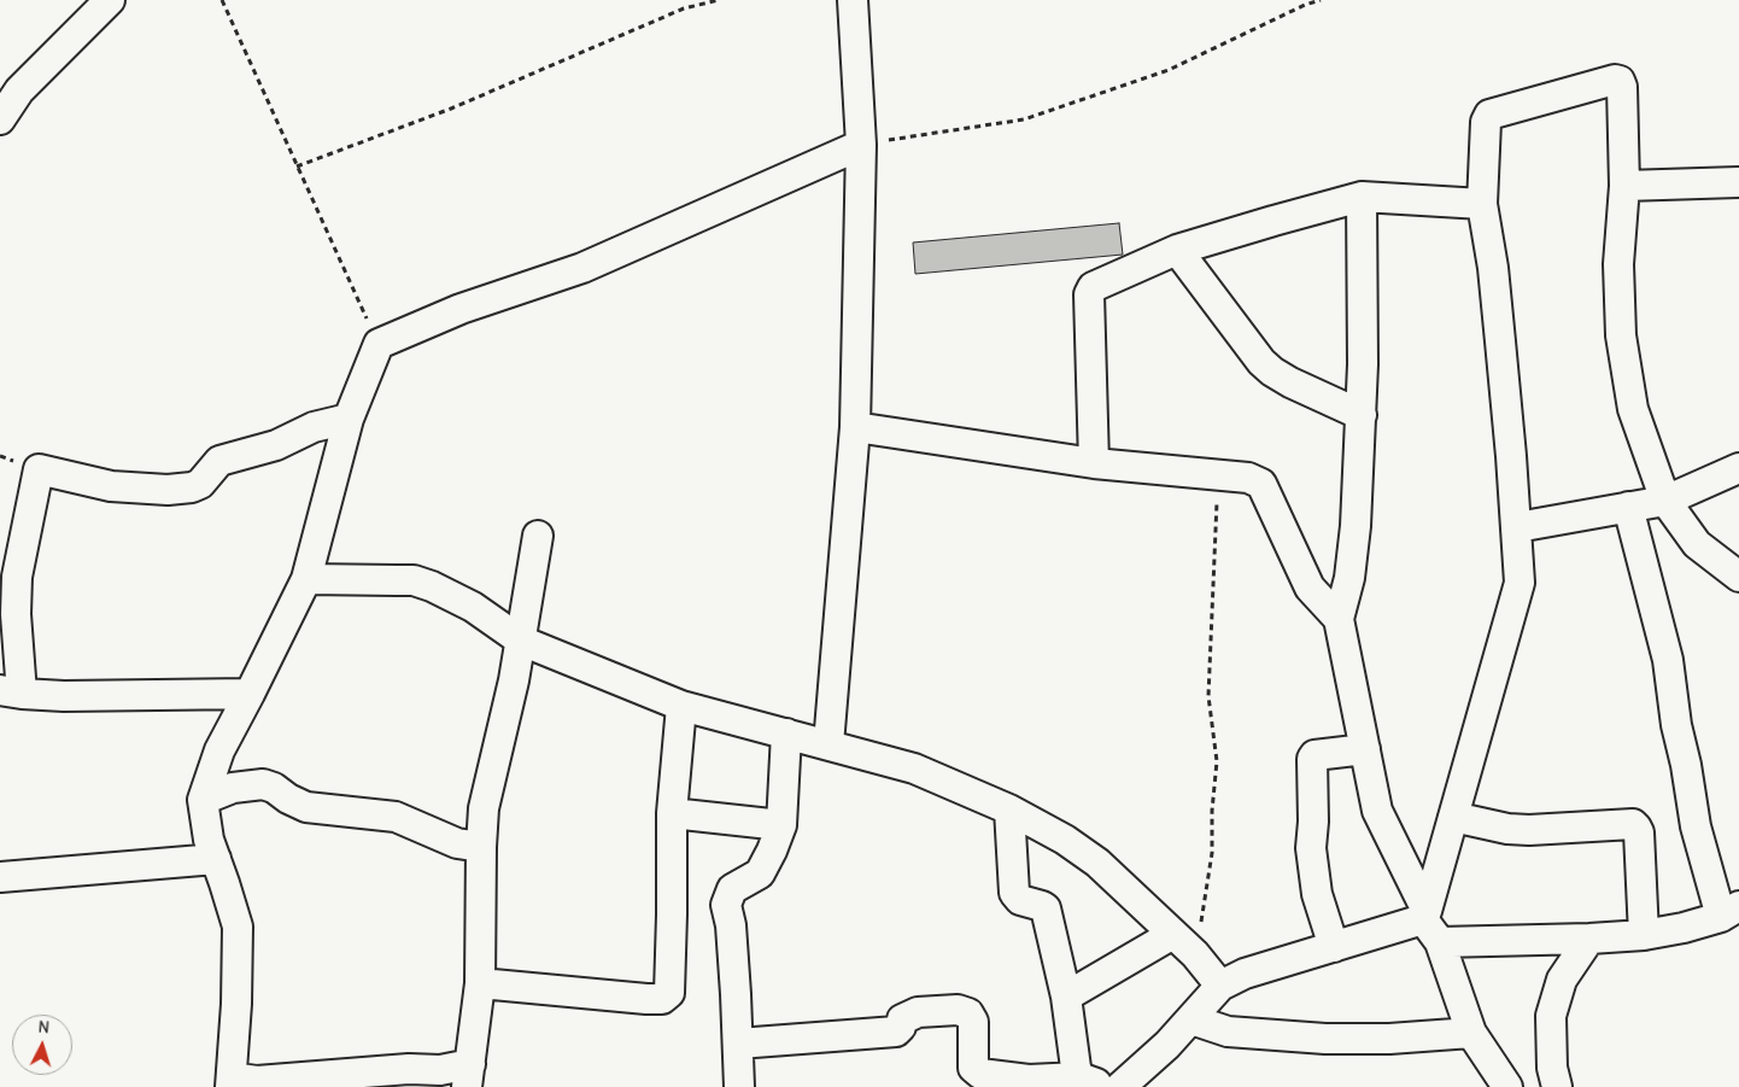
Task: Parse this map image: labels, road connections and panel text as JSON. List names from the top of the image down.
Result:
{
  "north": "top"
}
